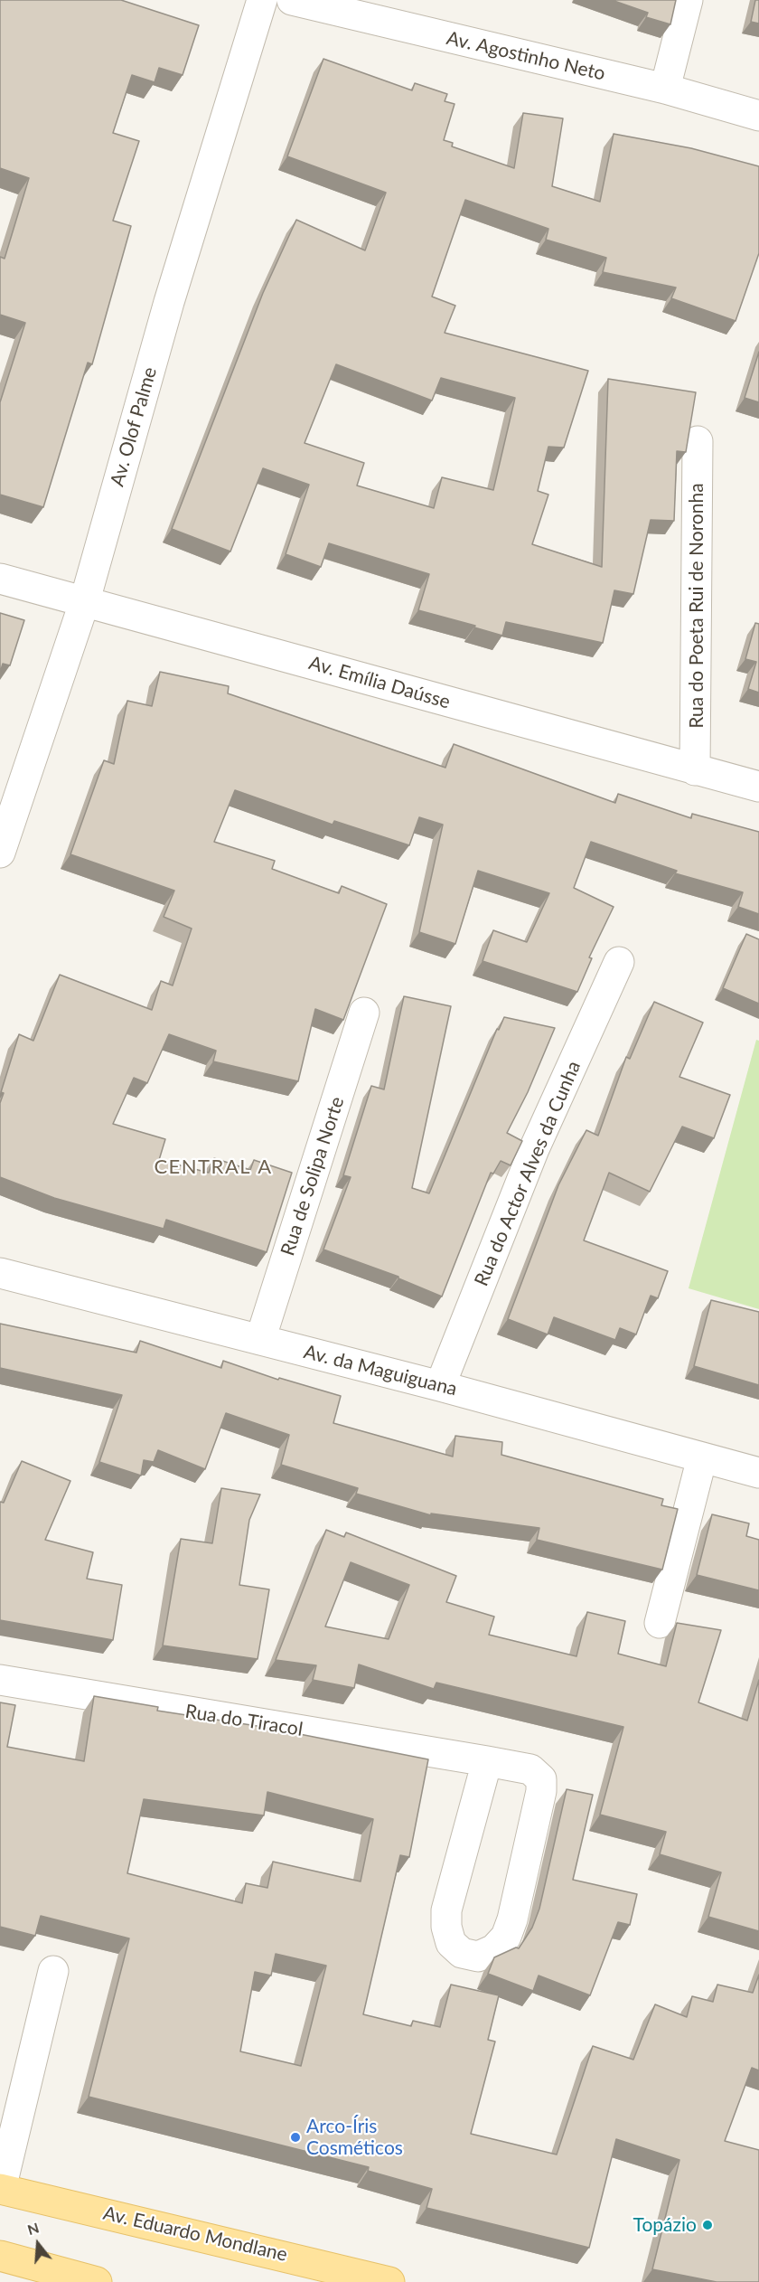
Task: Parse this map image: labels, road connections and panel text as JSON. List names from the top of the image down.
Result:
{
  "streets": {
    "main road": ["Av. Eduardo Mondlane"],
    "street": [
      "Av. Agostinho Neto",
      "Av. Olof Palme",
      "Rua do Poeta Rui de Noronha",
      "Av. Emília Daússe",
      "Rua do Actor Alves da Cunha",
      "Rua de Solipa Norte",
      "Av. da Maguiguana",
      "Rua do Tiracol"
    ]
  },
  "crossings": [
    ["Av. Olof Palme", "Av. Emília Daússe"],
    ["Rua do Poeta Rui de Noronha", "Av. Emília Daússe"],
    ["Rua do Actor Alves da Cunha", "Av. da Maguiguana"],
    ["Rua de Solipa Norte", "Av. da Maguiguana"]
  ],
  "districts": ["CENTRAL A"],
  "places": ["Arco-Íris Cosméticos", "Topázio"],
  "north": "top"
}
